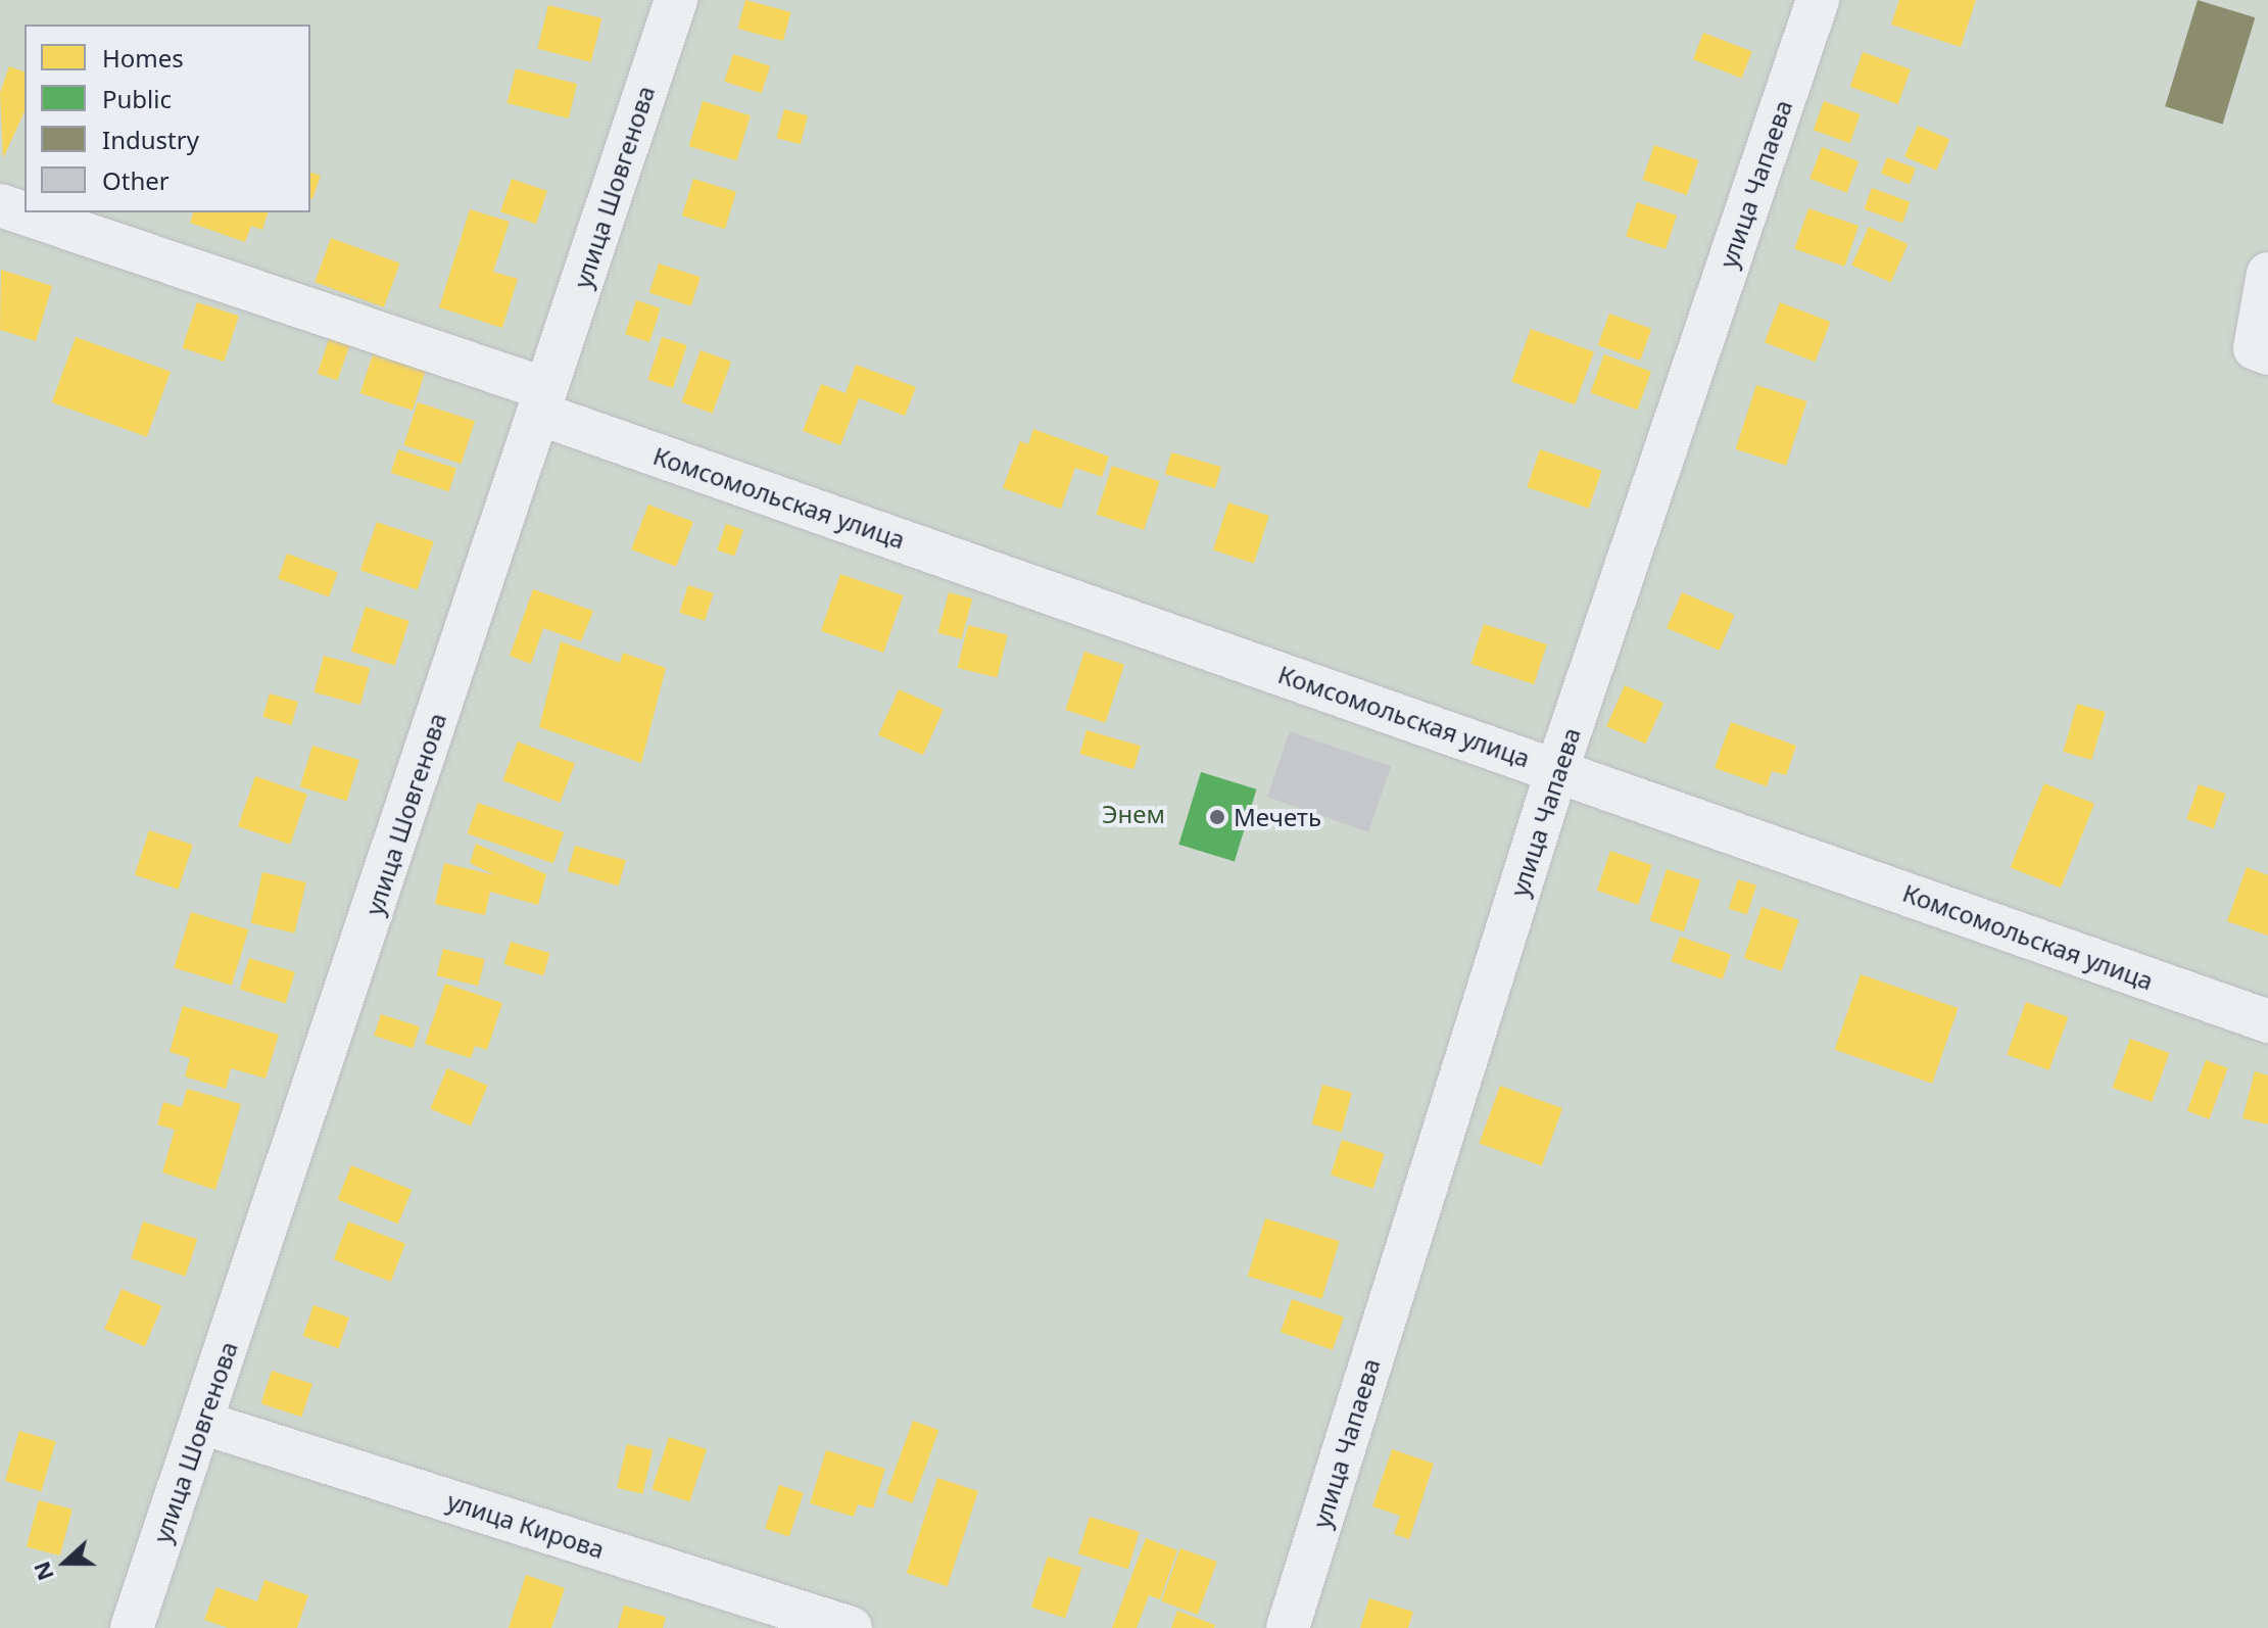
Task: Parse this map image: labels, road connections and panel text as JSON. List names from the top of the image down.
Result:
{
  "streets": {
    "street": [
      "улица Чапаева",
      "улица Шовгенова",
      "Комсомольская улица",
      "улица Кирова"
    ]
  },
  "crossings": [
    ["улица Чапаева", "Комсомольская улица"],
    ["улица Шовгенова", "Комсомольская улица"],
    ["улица Шовгенова", "улица Кирова"]
  ],
  "parks": ["Энем"],
  "places": ["Мечеть"],
  "legend": [
    "Homes",
    "Public",
    "Industry",
    "Other"
  ],
  "north": "left"
}
